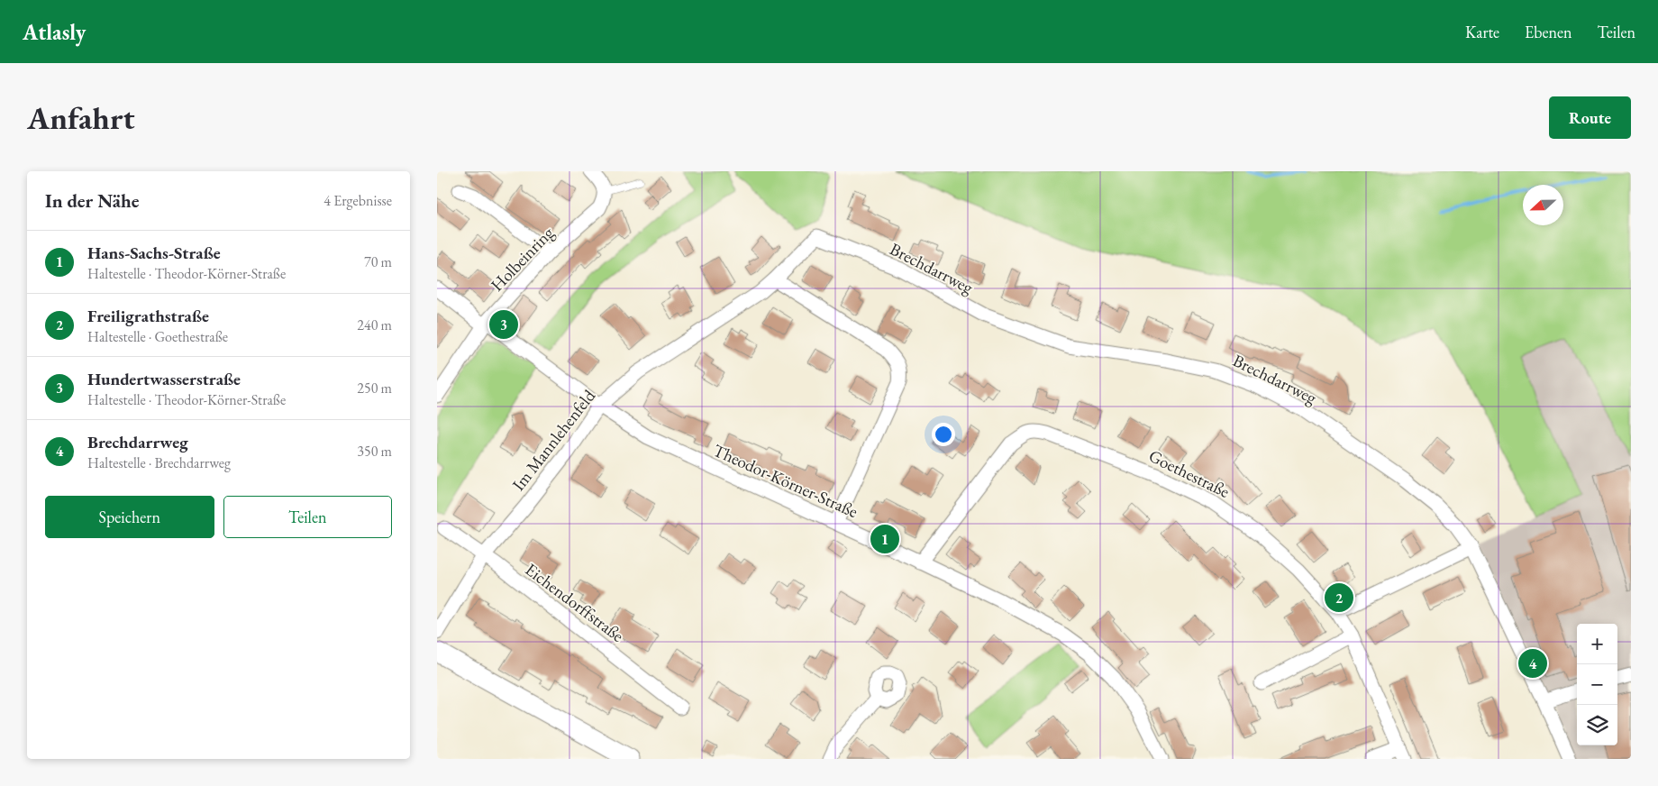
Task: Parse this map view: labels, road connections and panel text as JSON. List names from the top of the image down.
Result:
{
  "streets": {
    "street": [
      "Holbeinring",
      "Brechdarrweg",
      "Im Mannlehenfeld",
      "Goethestraße",
      "Theodor-Körner-Straße",
      "Eichendorffstraße"
    ]
  },
  "crossings": [
    ["Holbeinring", "Theodor-Körner-Straße"],
    ["Brechdarrweg", "Im Mannlehenfeld"],
    ["Im Mannlehenfeld", "Theodor-Körner-Straße"],
    ["Im Mannlehenfeld", "Eichendorffstraße"],
    ["Goethestraße", "Theodor-Körner-Straße"]
  ],
  "north": "left",
  "page": {
    "header": "Atlasly",
    "nav": ["Karte", "Ebenen", "Teilen"],
    "buttons": [
      "Route",
      ["Speichern", "Teilen"]
    ],
    "title": "Anfahrt",
    "heading": ["In der Nähe", "4 Ergebnisse"],
    "list": [
      {
        "mark": "1",
        "name": "Hans-Sachs-Straße",
        "note": "Haltestelle · Theodor-Körner-Straße",
        "value": "70 m"
      },
      {
        "mark": "2",
        "name": "Freiligrathstraße",
        "note": "Haltestelle · Goethestraße",
        "value": "240 m"
      },
      {
        "mark": "3",
        "name": "Hundertwasserstraße",
        "note": "Haltestelle · Theodor-Körner-Straße",
        "value": "250 m"
      },
      {
        "mark": "4",
        "name": "Brechdarrweg",
        "note": "Haltestelle · Brechdarrweg",
        "value": "350 m"
      }
    ],
    "pins": [
      "3",
      "1",
      "2",
      "4"
    ],
    "map_buttons": ["+", "−"]
  }
}
